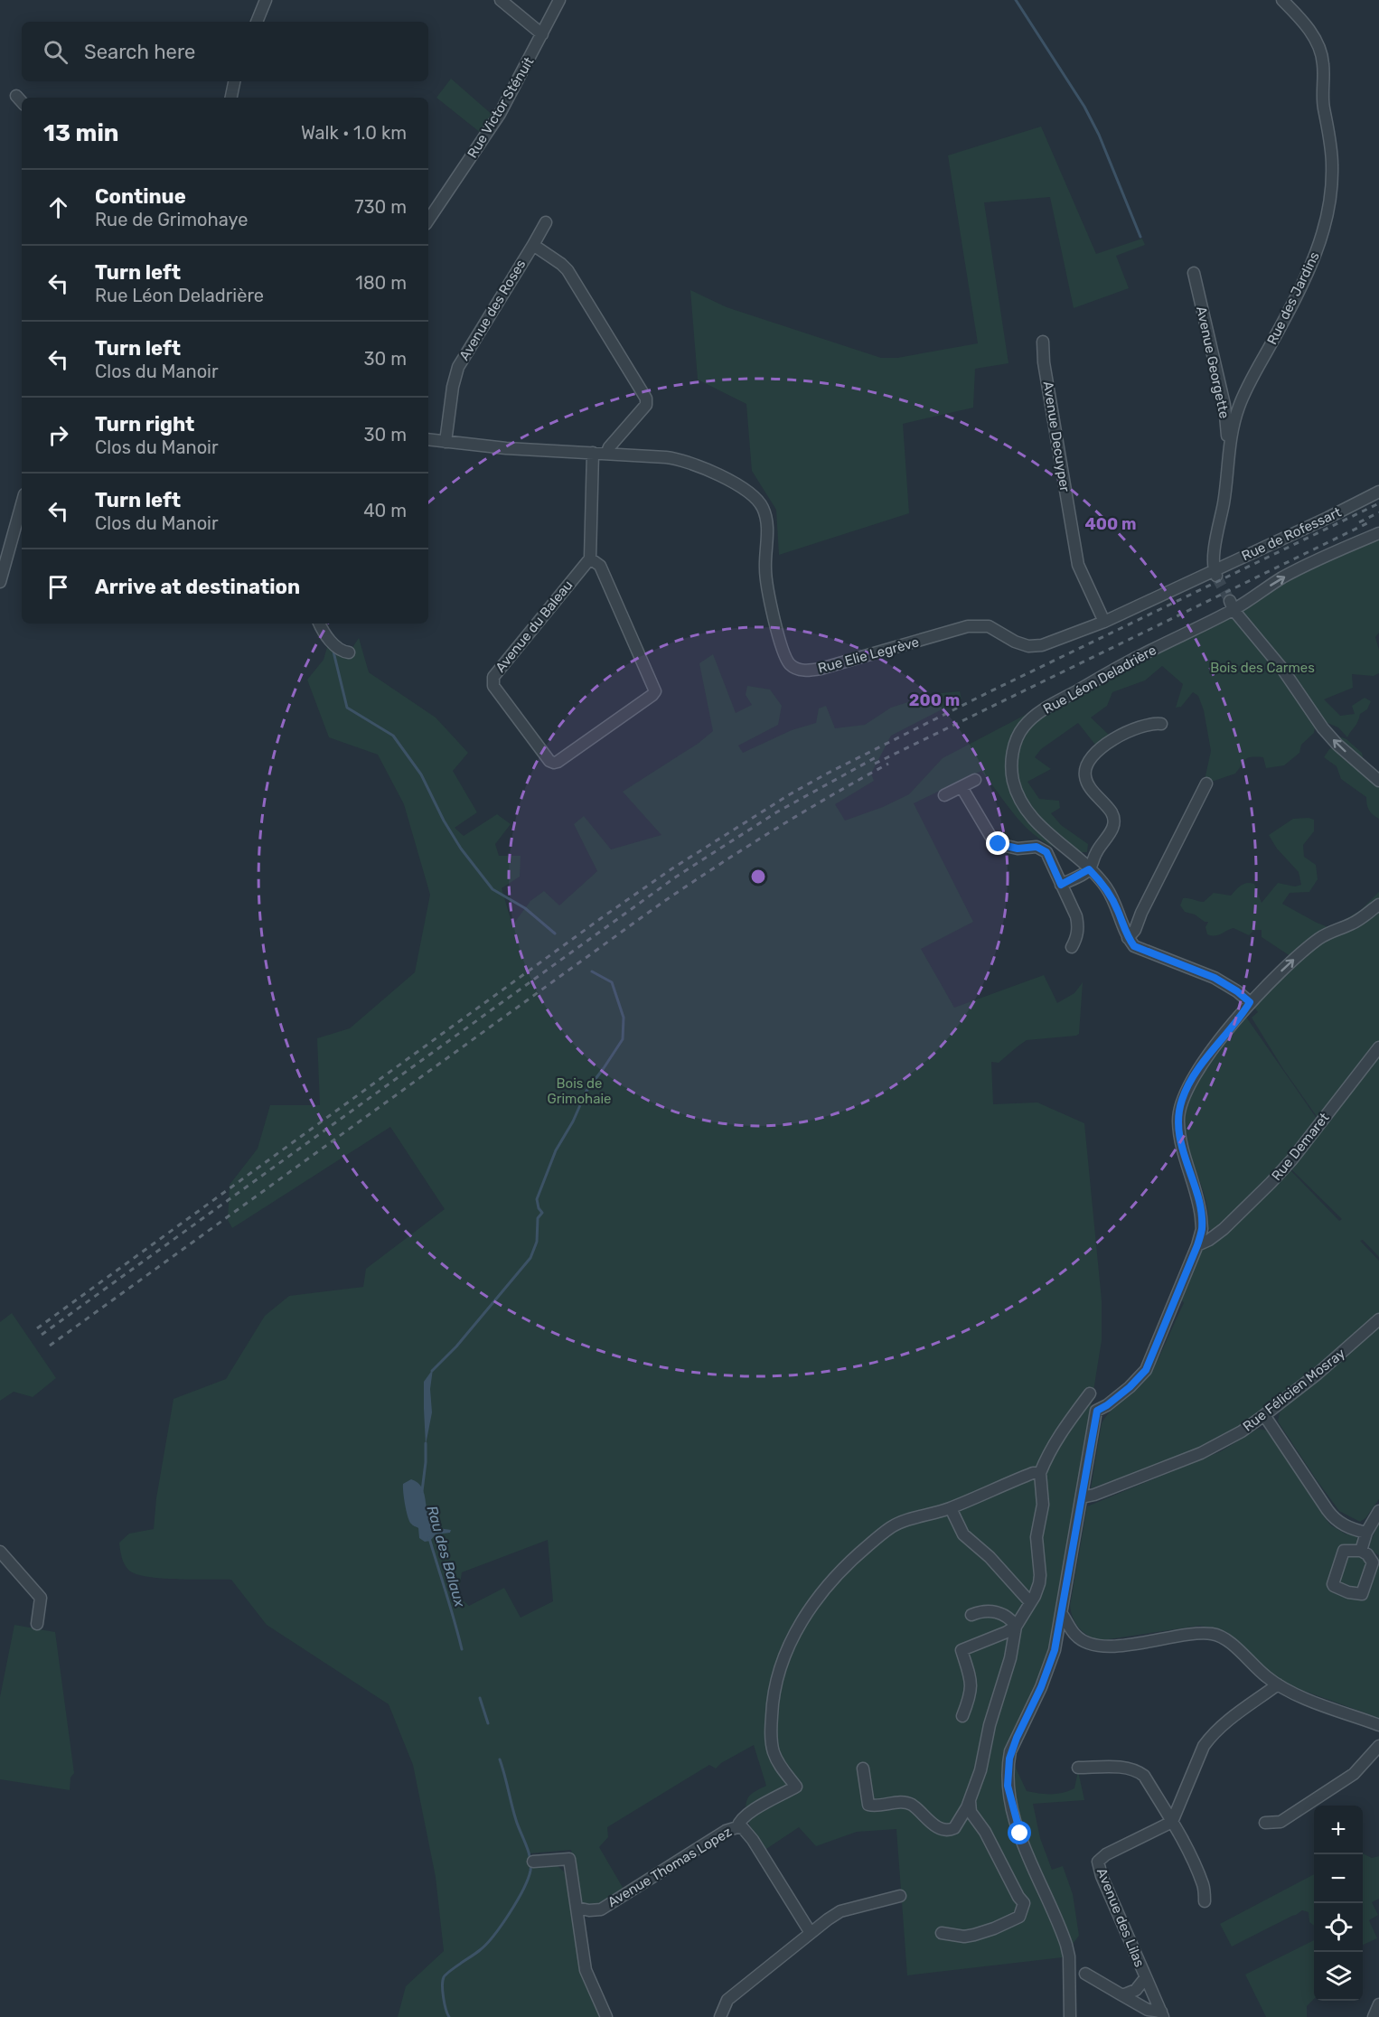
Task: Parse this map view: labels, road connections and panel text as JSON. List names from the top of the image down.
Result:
{
  "streets": {
    "street": [
      "Rue Victor Sténuit",
      "Rue des Jardins",
      "Avenue des Roses",
      "Avenue Georgette",
      "Avenue Decuyper",
      "Rue de Rofessart",
      "Avenue du Baleau",
      "Rue Elie Legrève",
      "Rue Léon Deladrière",
      "Rue Demaret",
      "Rue Félicien Mosray",
      "Avenue Thomas Lopez",
      "Avenue des Lilas"
    ]
  },
  "crossings": [
    ["Rue des Jardins", "Avenue Georgette"],
    ["Rue des Jardins", "Rue de Rofessart"],
    ["Rue des Jardins", "Rue Elie Legrève"],
    ["Avenue des Roses", "Rue Elie Legrève"],
    ["Avenue Decuyper", "Rue Elie Legrève"],
    ["Rue de Rofessart", "Rue Elie Legrève"]
  ],
  "water": ["Rau des Balaux"],
  "parks": ["Bois des Carmes", "Bois de Grimohaie"],
  "page": {
    "search": "Search here",
    "heading": ["13 min", "Walk · 1.0 km"],
    "list": [
      ["Continue", "Rue de Grimohaye", "730 m"],
      ["Turn left", "Rue Léon Deladrière", "180 m"],
      ["Turn left", "Clos du Manoir", "30 m"],
      ["Turn right", "Clos du Manoir", "30 m"],
      ["Turn left", "Clos du Manoir", "40 m"],
      "Arrive at destination"
    ],
    "map_buttons": ["+", "−"]
  },
  "rings": ["400 m", "200 m"]
}
